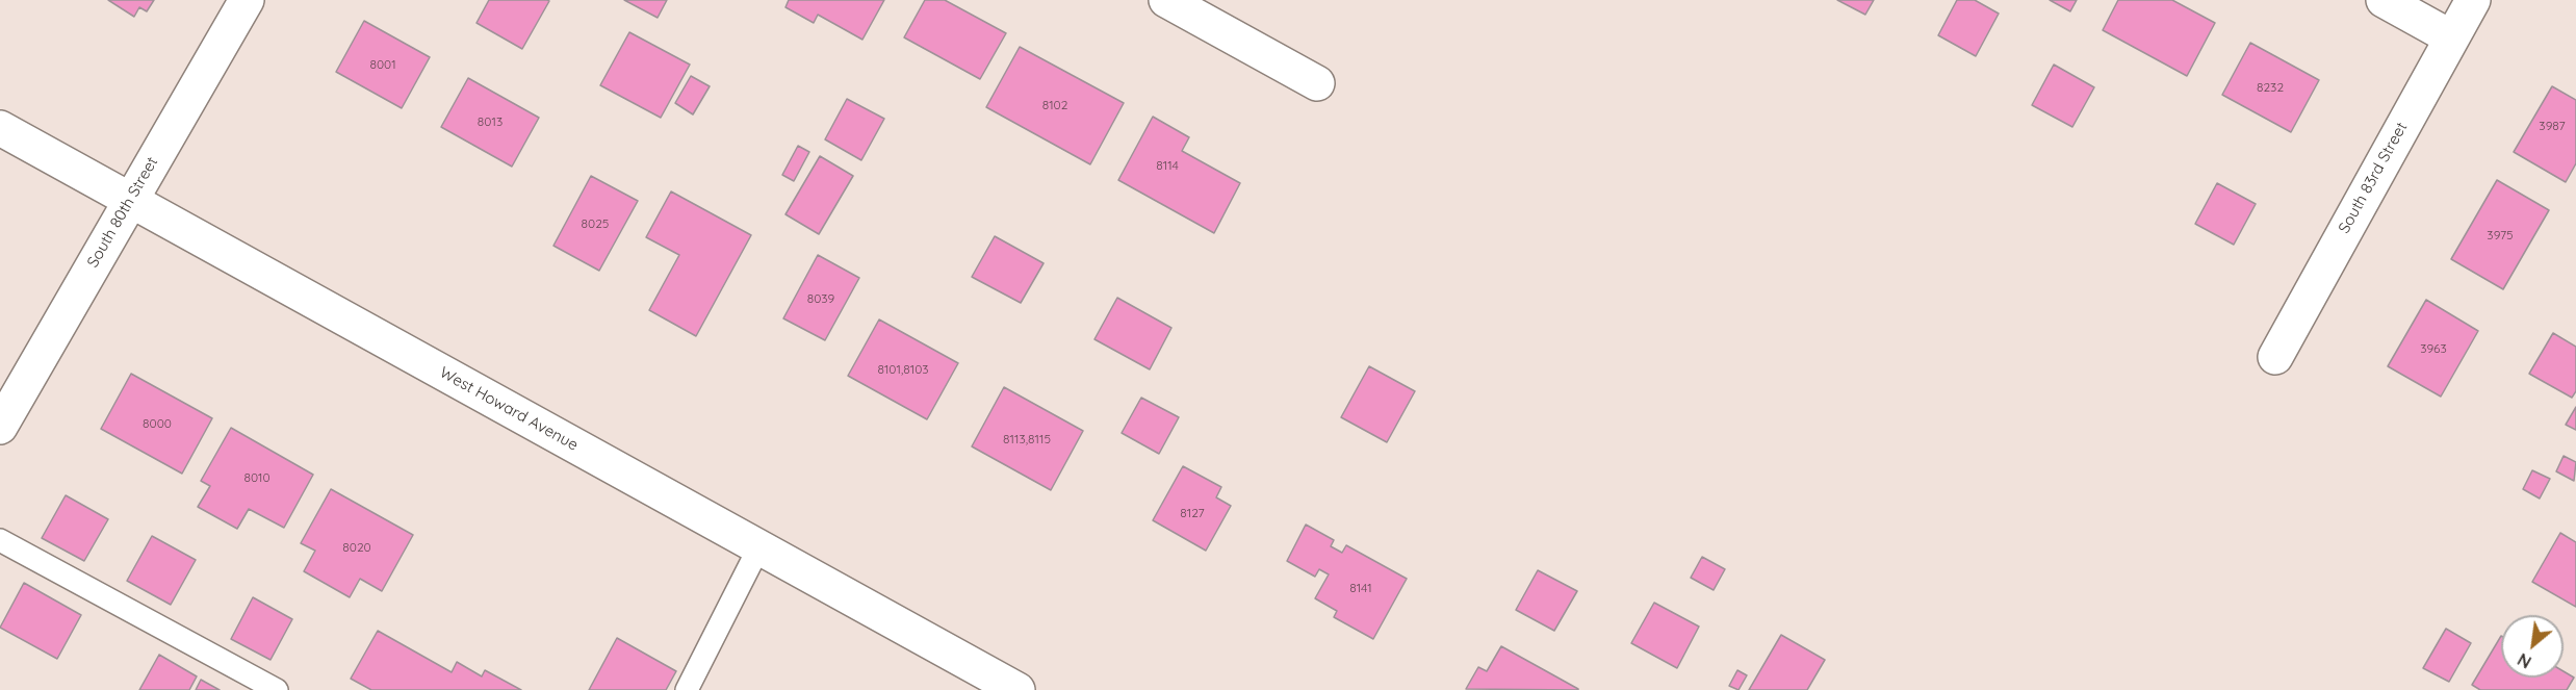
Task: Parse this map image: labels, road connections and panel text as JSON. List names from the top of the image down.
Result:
{
  "streets": {
    "street": ["South 83rd Street", "South 80th Street", "West Howard Avenue"]
  },
  "crossings": [
    ["South 80th Street", "West Howard Avenue"]
  ],
  "house_numbers": [
    "8001",
    "8232",
    "8102",
    "8013",
    "3987",
    "8114",
    "8025",
    "3975",
    "8039",
    "3963",
    "8101,8103",
    "8000",
    "8113,8115",
    "8010",
    "8127",
    "8020",
    "8141"
  ],
  "north": "bottom left"
}
